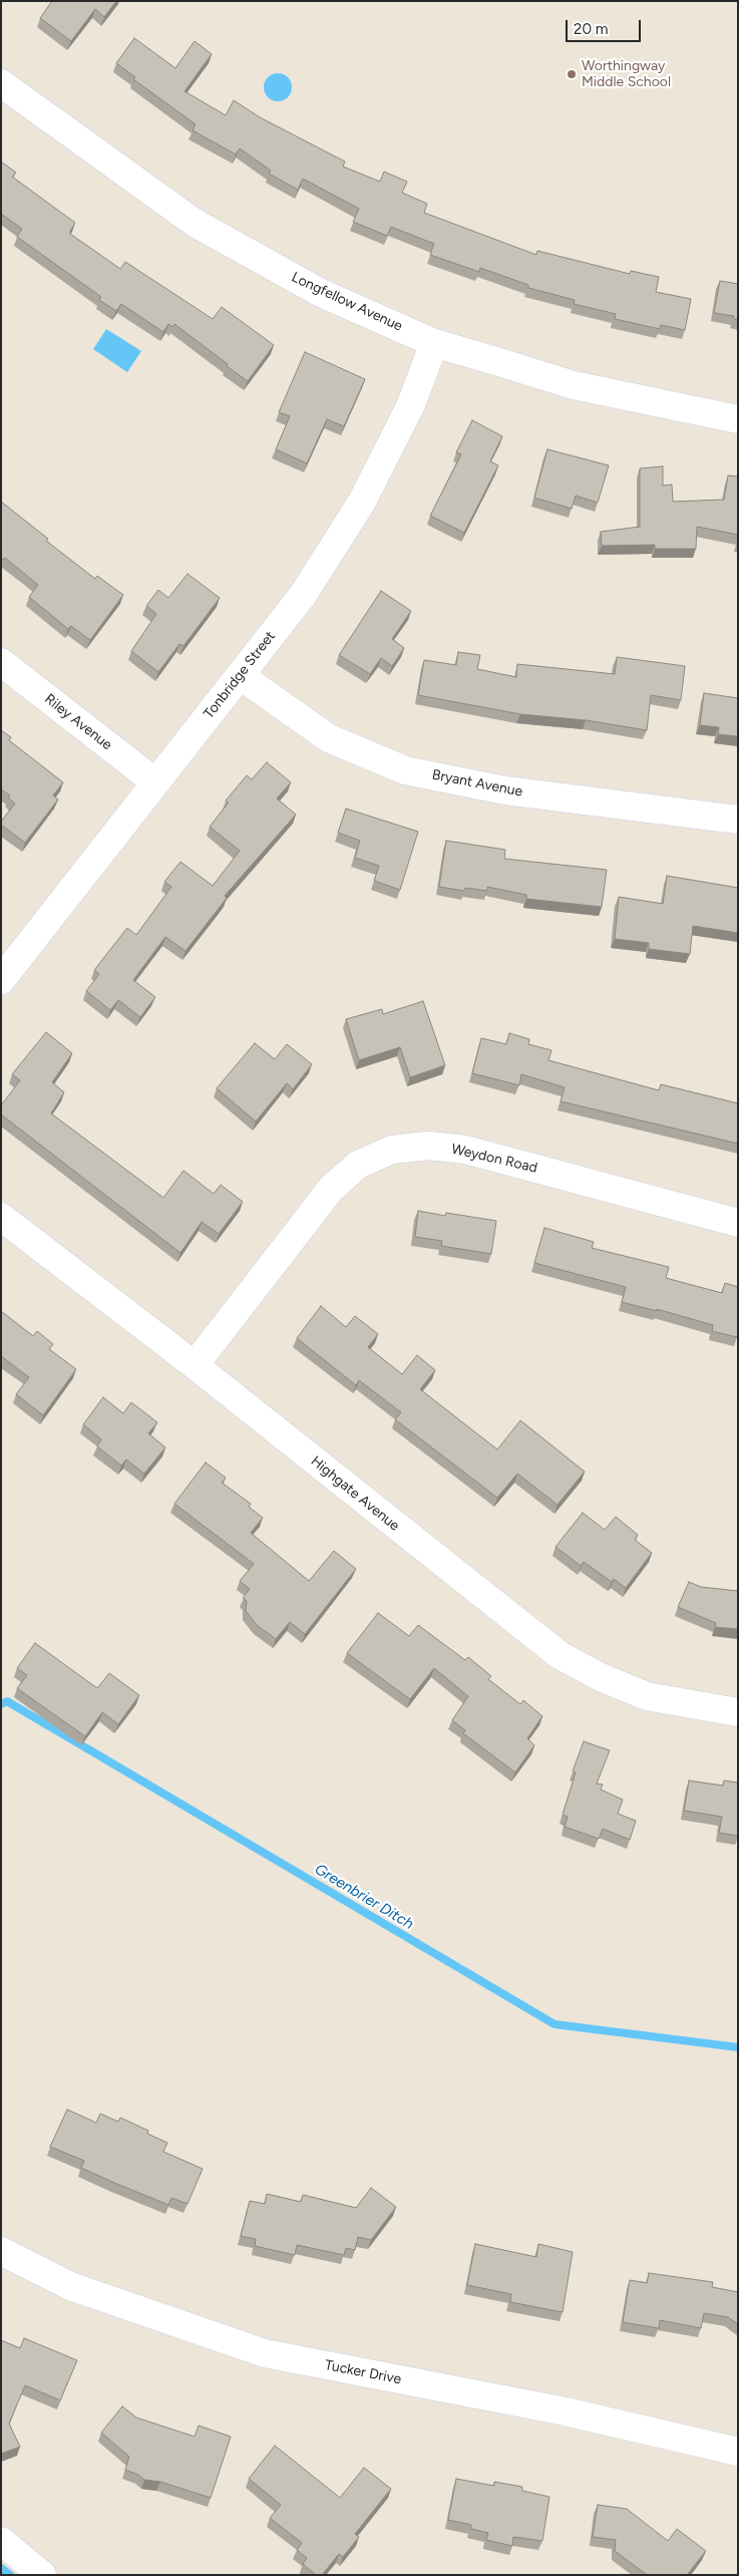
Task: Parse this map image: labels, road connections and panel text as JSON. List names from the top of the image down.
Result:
{
  "streets": {
    "street": [
      "Longfellow Avenue",
      "Tonbridge Street",
      "Riley Avenue",
      "Bryant Avenue",
      "Weydon Road",
      "Highgate Avenue",
      "Tucker Drive"
    ]
  },
  "crossings": [
    ["Longfellow Avenue", "Tonbridge Street"],
    ["Tonbridge Street", "Riley Avenue"],
    ["Tonbridge Street", "Bryant Avenue"],
    ["Weydon Road", "Highgate Avenue"]
  ],
  "water": ["Greenbrier Ditch"],
  "places": ["Worthingway Middle School"],
  "scale_bar": "20 m"
}
